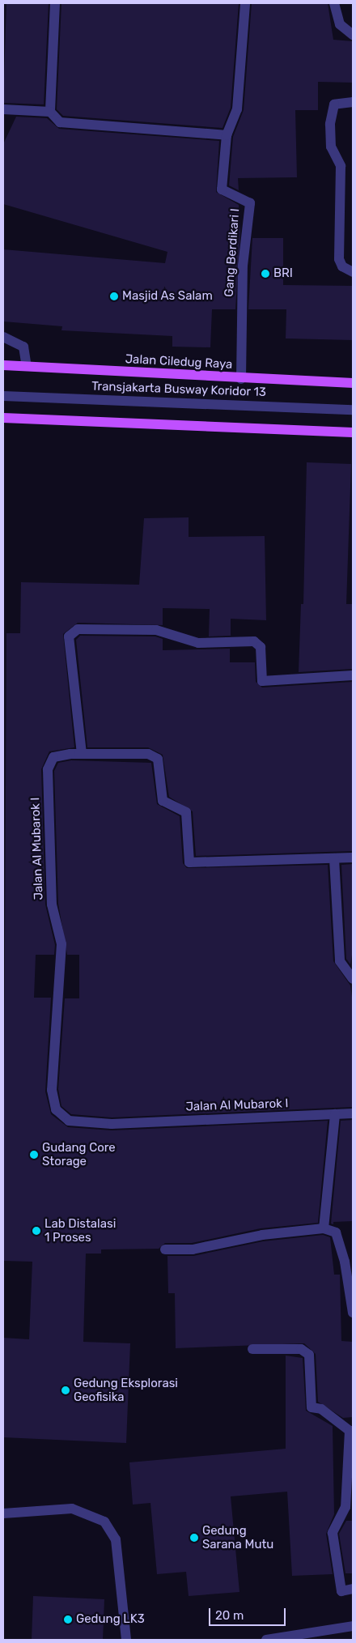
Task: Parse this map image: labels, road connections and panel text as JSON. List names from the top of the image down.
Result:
{
  "streets": {
    "main road": ["Jalan Ciledug Raya"],
    "street": ["Gang Berdikari I", "Transjakarta Busway Koridor 13", "Jalan Al Mubarok I"]
  },
  "crossings": [
    ["Gang Berdikari I", "Jalan Ciledug Raya"]
  ],
  "places": [
    "BRI",
    "Masjid As Salam",
    "Gudang Core Storage",
    "Lab Distalasi 1 Proses",
    "Gedung Eksplorasi Geofisika",
    "Gedung Sarana Mutu",
    "Gedung LK3"
  ],
  "scale_bar": "20 m"
}
